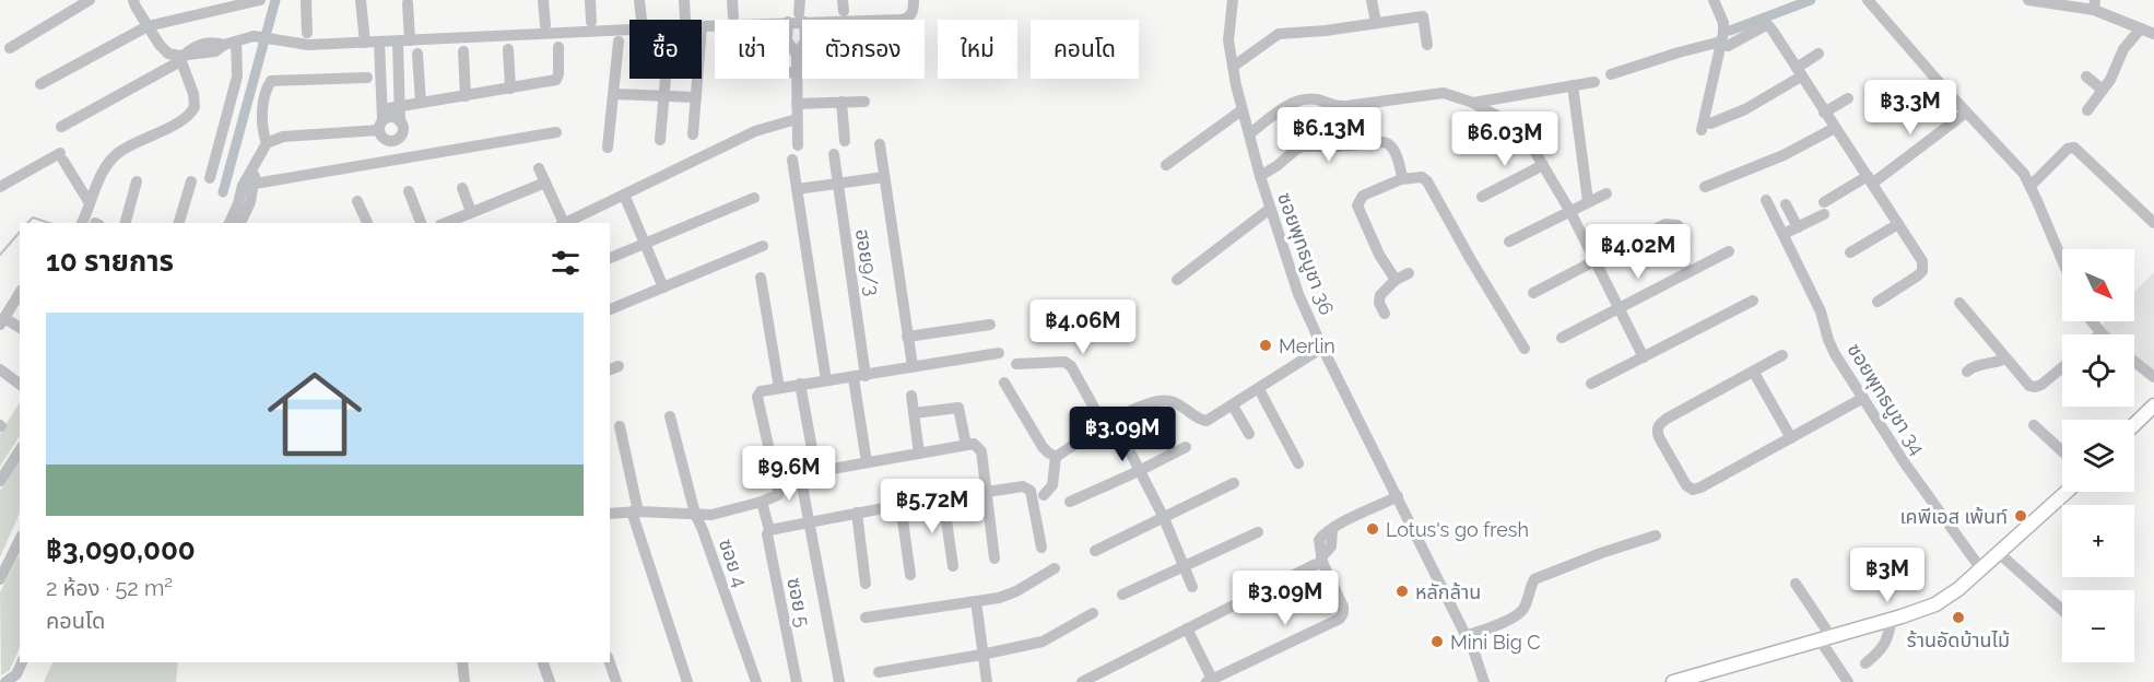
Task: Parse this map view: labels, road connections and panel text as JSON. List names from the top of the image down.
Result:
{
  "streets": {
    "street": [
      "ซอยพุทธบูชา 36",
      "ฮอย9/3",
      "ซอยพุทธบูชา 34",
      "ซอย 4",
      "ซอย 5"
    ]
  },
  "places": [
    "Merlin",
    "เคพีเอส เพ้นท์",
    "Lotus's go fresh",
    "หลักล้าน",
    "ร้านอัดบ้านไม้",
    "Mini Big C"
  ],
  "north": "bottom right",
  "page": {
    "chip": [
      "ซื้อ",
      "เช่า",
      "ตัวกรอง",
      "ใหม่",
      "คอนโด"
    ],
    "price": [
      "฿3.3M",
      "฿6.13M",
      "฿6.03M",
      "฿4.02M",
      "฿4.06M",
      "฿3.09M",
      "฿9.6M",
      "฿5.72M",
      "฿3M",
      "฿3.09M"
    ],
    "heading": "10 รายการ",
    "map_buttons": ["+", "−"],
    "list": [
      {
        "name": "฿3,090,000",
        "note": "2 ห้อง · 52 m² · คอนโด"
      }
    ]
  }
}
